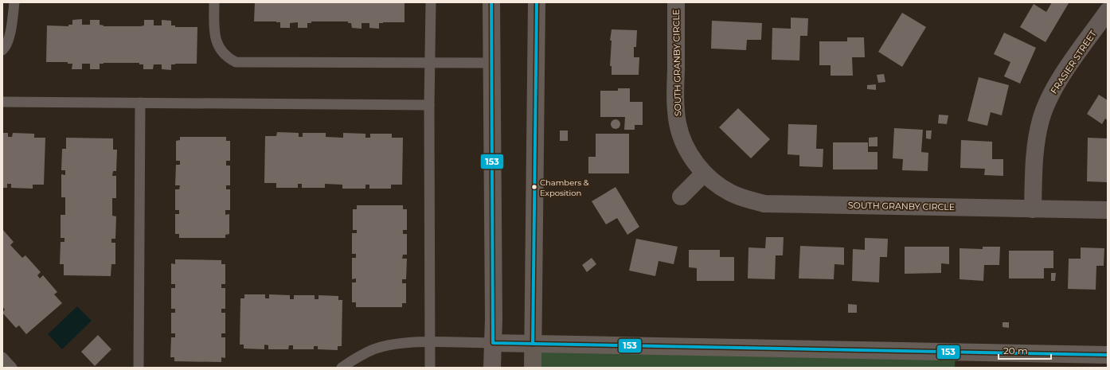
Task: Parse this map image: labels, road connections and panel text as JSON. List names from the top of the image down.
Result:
{
  "streets": {
    "street": ["FRASIER STREET", "SOUTH GRANBY CIRCLE"]
  },
  "crossings": [
    ["FRASIER STREET", "SOUTH GRANBY CIRCLE"]
  ],
  "places": ["Chambers & Exposition"],
  "lines": ["transit line 153"],
  "scale_bar": "20 m"
}
